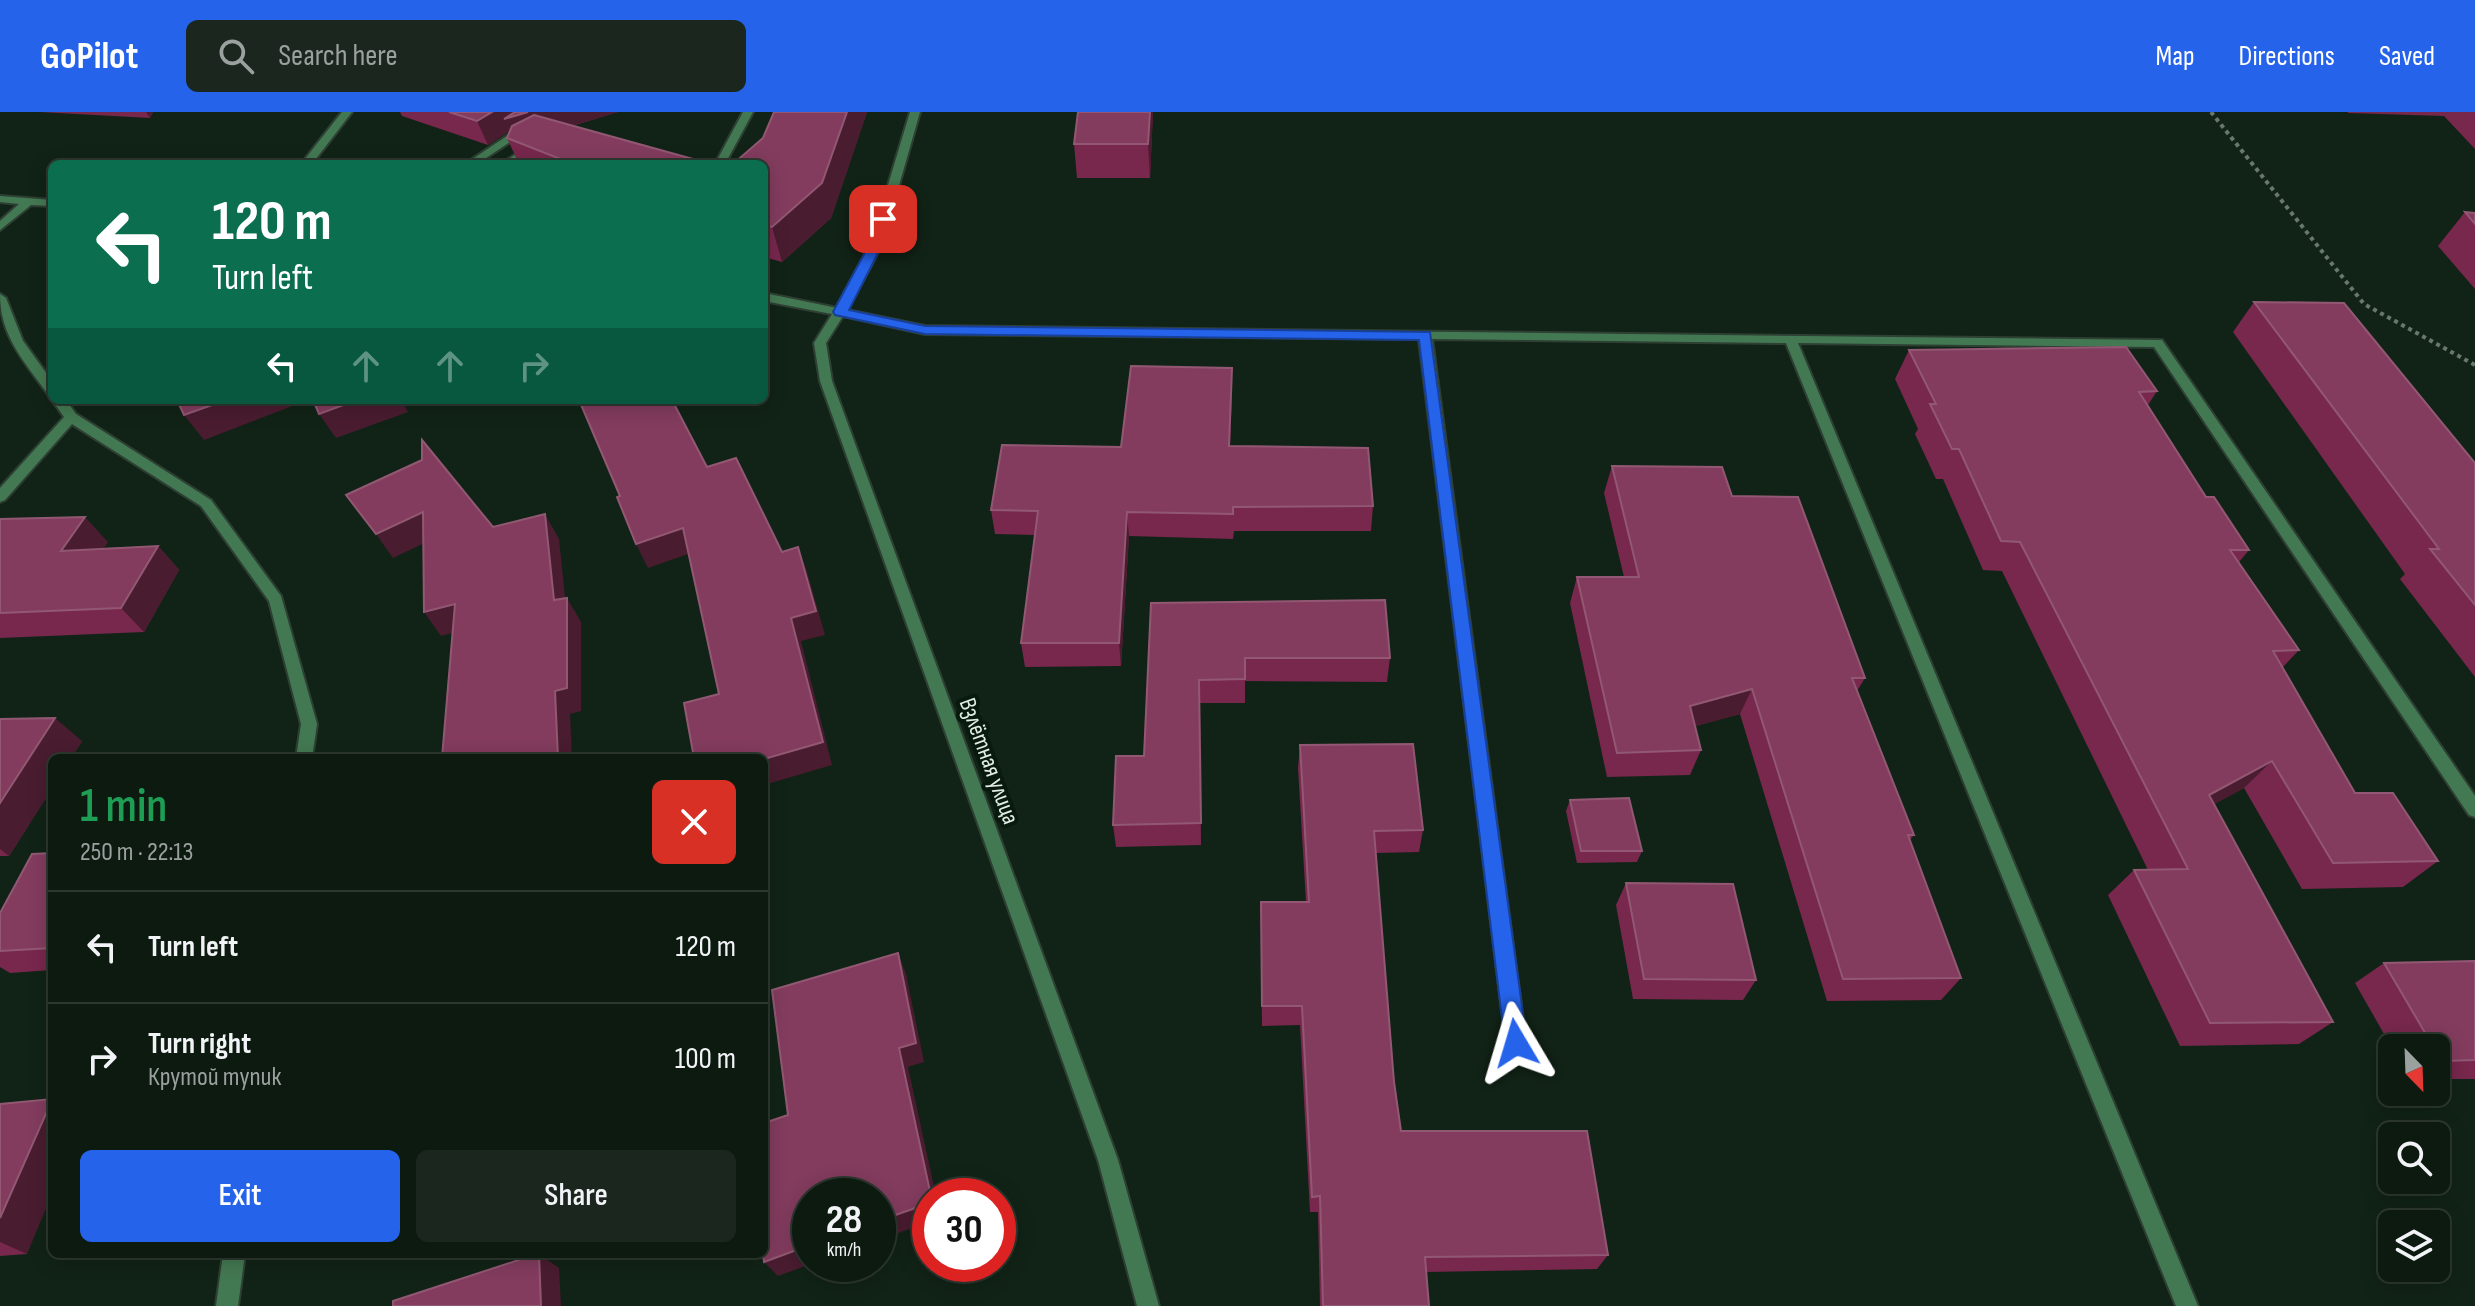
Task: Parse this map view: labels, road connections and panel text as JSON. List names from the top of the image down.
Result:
{
  "streets": {
    "street": ["Взлётная улица"]
  },
  "north": "bottom right",
  "page": {
    "header": "GoPilot",
    "search": "Search here",
    "nav": ["Map", "Directions", "Saved"],
    "turn": ["120 m", "Turn left"],
    "heading": ["1 min", "250 m · 22:13"],
    "list": [
      {
        "name": "Turn left",
        "value": "120 m"
      },
      {
        "name": "Turn right",
        "note": "Крутой тупик",
        "value": "100 m"
      }
    ],
    "buttons": ["Exit", "Share"],
    "speed": "28 km/h",
    "limit": "30"
  }
}
